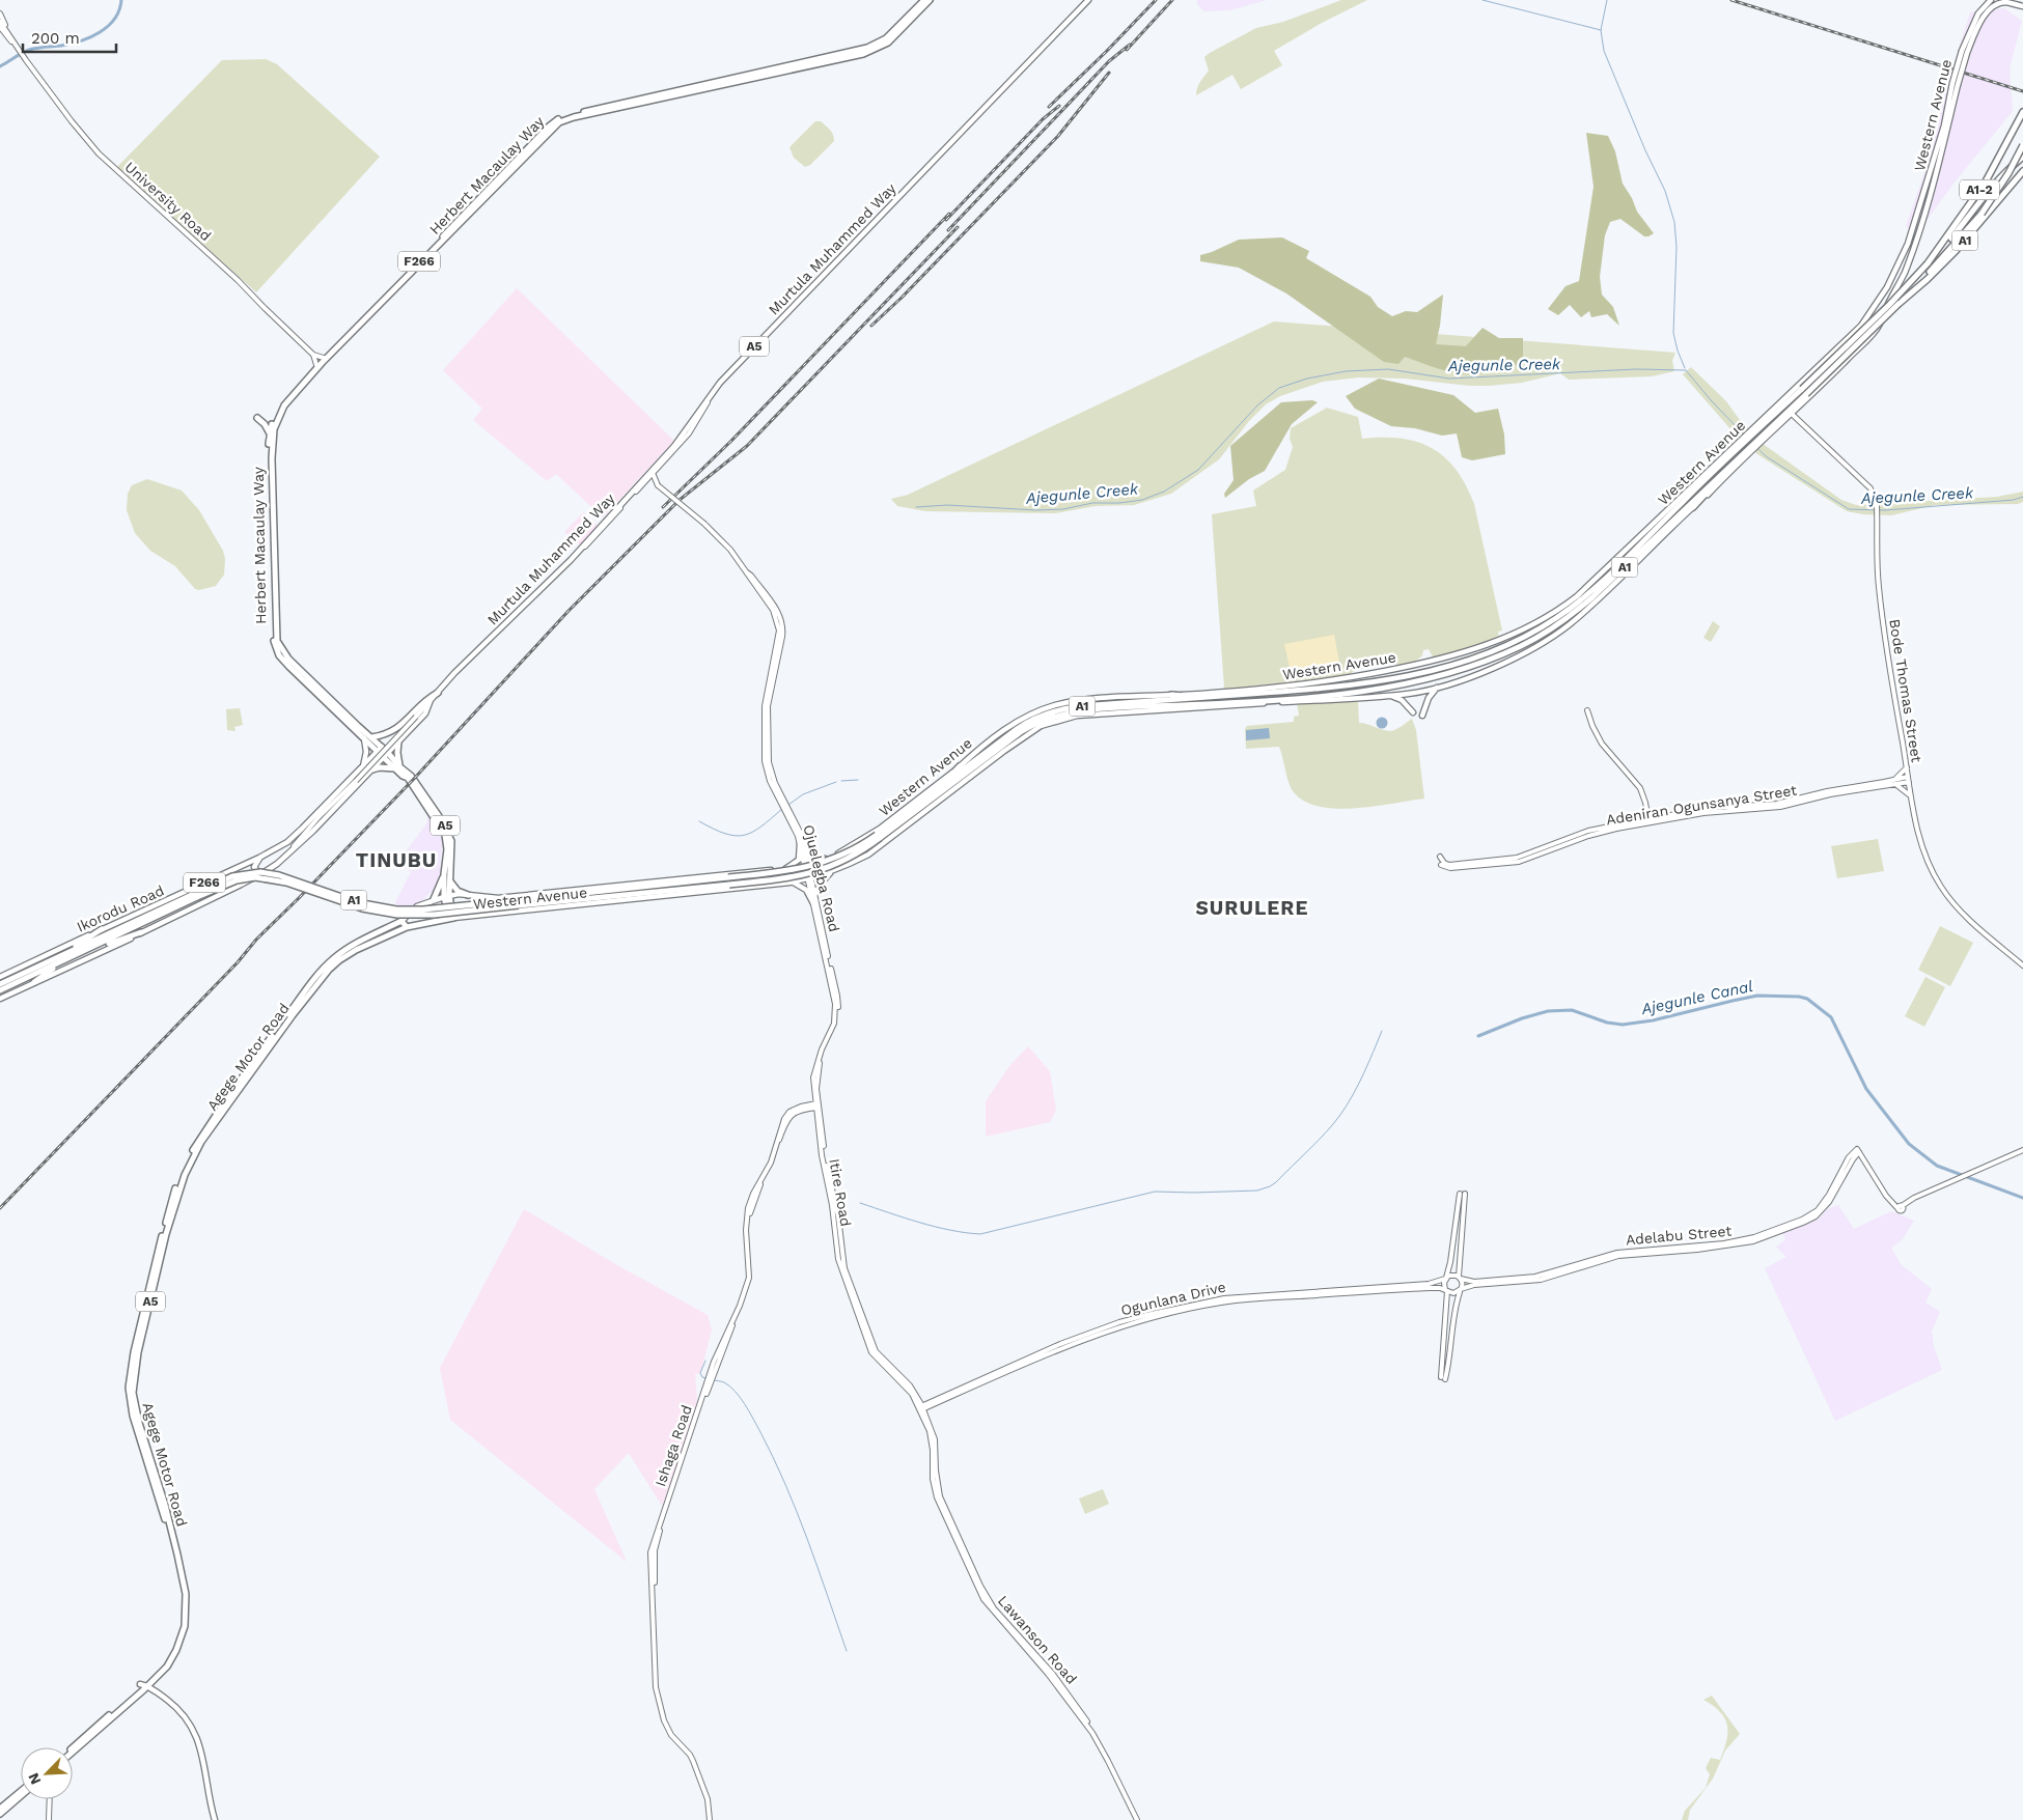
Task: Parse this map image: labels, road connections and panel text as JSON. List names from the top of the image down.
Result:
{
  "streets": {
    "highway": [
      "Western Avenue",
      "Herbert Macaulay Way",
      "A1-2",
      "A1",
      "F266",
      "A5",
      "Ikorodu Road",
      "Agege Motor Road"
    ],
    "main road": [
      "University Road",
      "Murtula Muhammed Way",
      "Bode Thomas Street",
      "Adeniran Ogunsanya Street",
      "Ojuelegba Road",
      "Itire Road",
      "Adelabu Street",
      "Ogunlana Drive",
      "Ishaga Road",
      "Lawanson Road"
    ]
  },
  "crossings": [
    ["Western Avenue", "A1-2"],
    ["Western Avenue", "A1"],
    ["Western Avenue", "A5"],
    ["Western Avenue", "Bode Thomas Street"],
    ["Western Avenue", "Ojuelegba Road"],
    ["Western Avenue", "Ikorodu Road"],
    ["Western Avenue", "Agege Motor Road"],
    ["Herbert Macaulay Way", "A5"],
    ["A1-2", "A1"],
    ["Murtula Muhammed Way", "A5"],
    ["F266", "A5"],
    ["F266", "Ikorodu Road"],
    ["A5", "Agege Motor Road"],
    ["Bode Thomas Street", "Adeniran Ogunsanya Street"],
    ["Ojuelegba Road", "Itire Road"],
    ["Itire Road", "Ogunlana Drive"],
    ["Itire Road", "Ishaga Road"],
    ["Itire Road", "Lawanson Road"],
    ["Adelabu Street", "Ogunlana Drive"],
    ["Ogunlana Drive", "Lawanson Road"]
  ],
  "districts": ["TINUBU", "SURULERE"],
  "water": ["Ajegunle Creek", "Ajegunle Canal"],
  "scale_bar": "200 m",
  "north": "bottom left"
}
